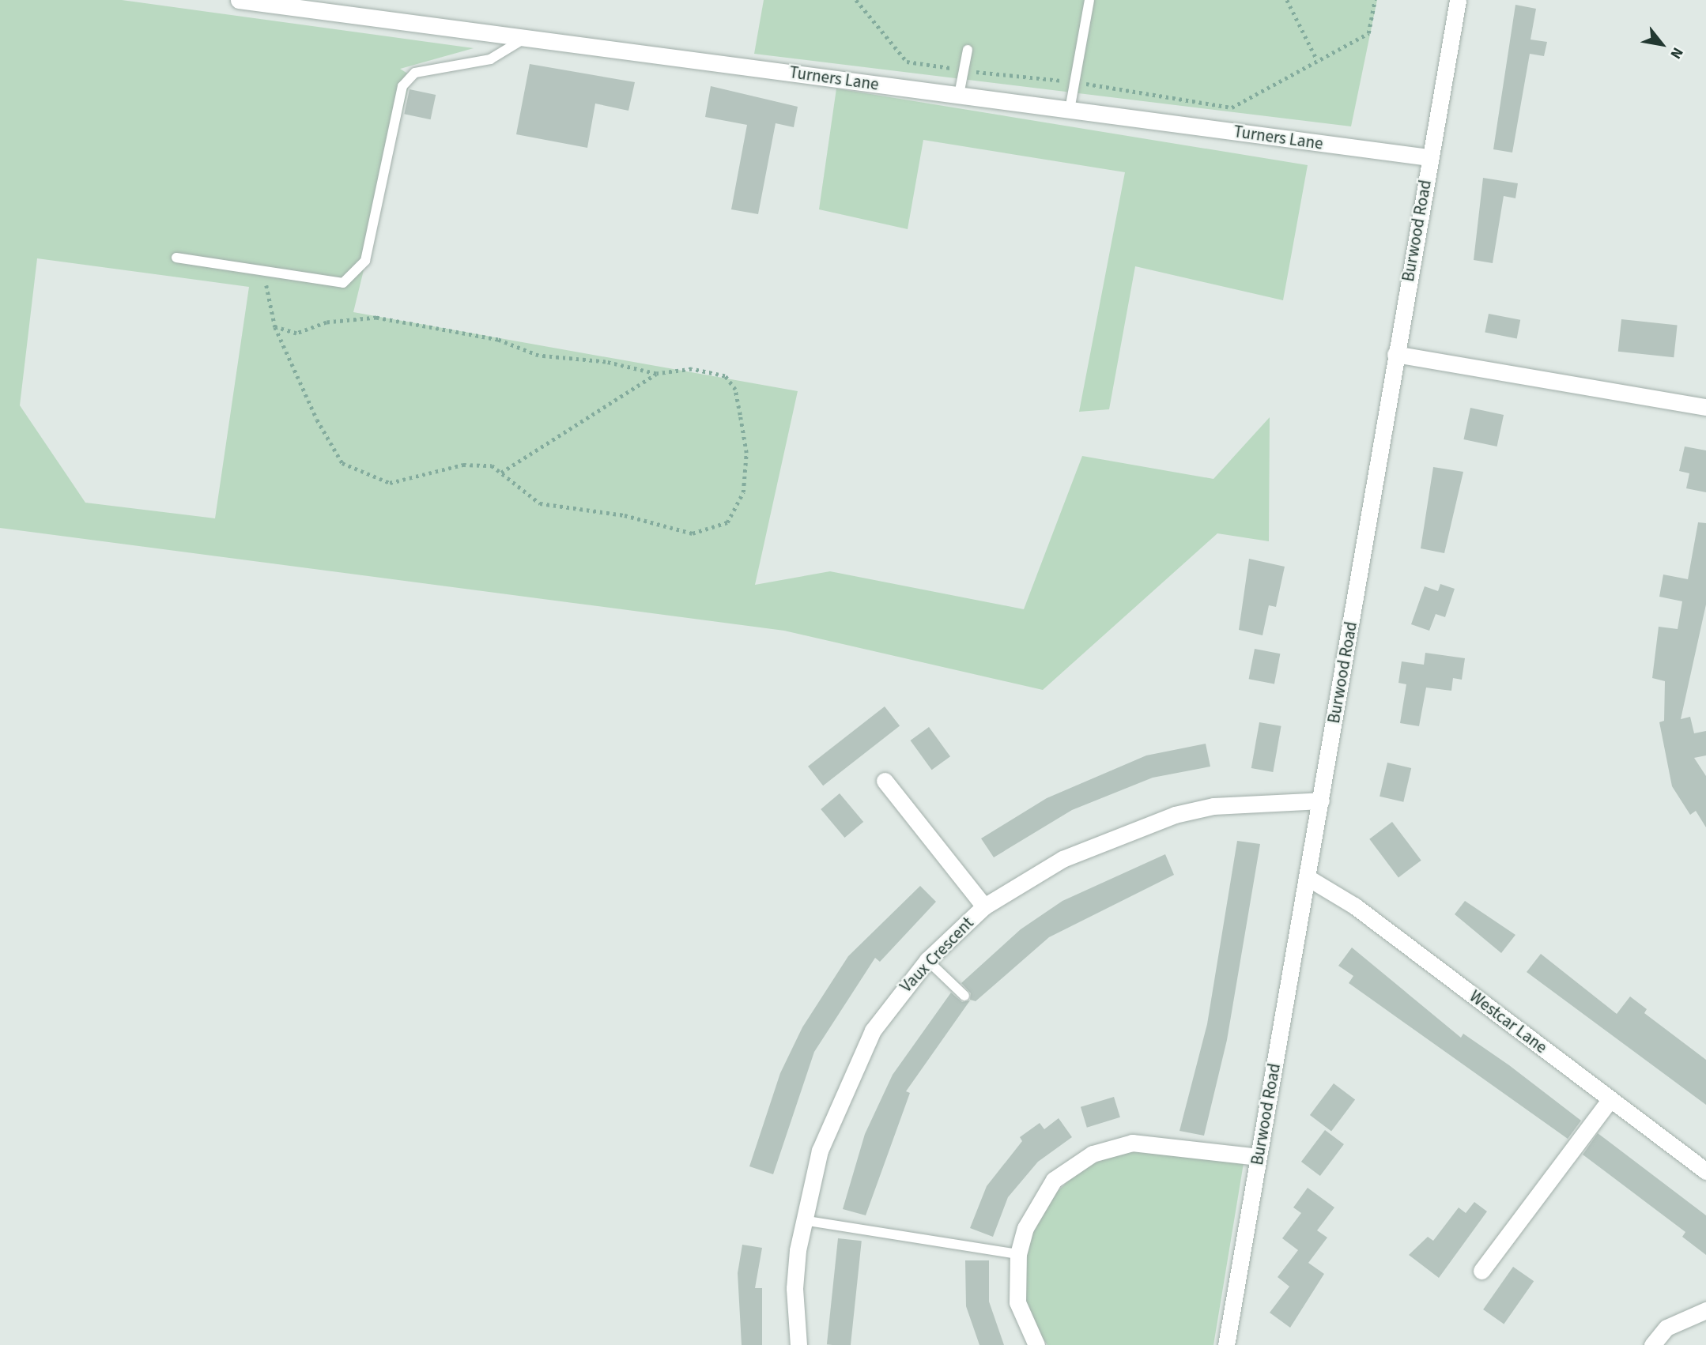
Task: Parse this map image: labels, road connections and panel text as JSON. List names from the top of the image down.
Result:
{
  "streets": {
    "street": [
      "Turners Lane",
      "Burwood Road",
      "Vaux Crescent",
      "Westcar Lane"
    ]
  },
  "crossings": [
    ["Turners Lane", "Burwood Road"],
    ["Burwood Road", "Vaux Crescent"],
    ["Burwood Road", "Westcar Lane"]
  ],
  "north": "bottom right"
}
